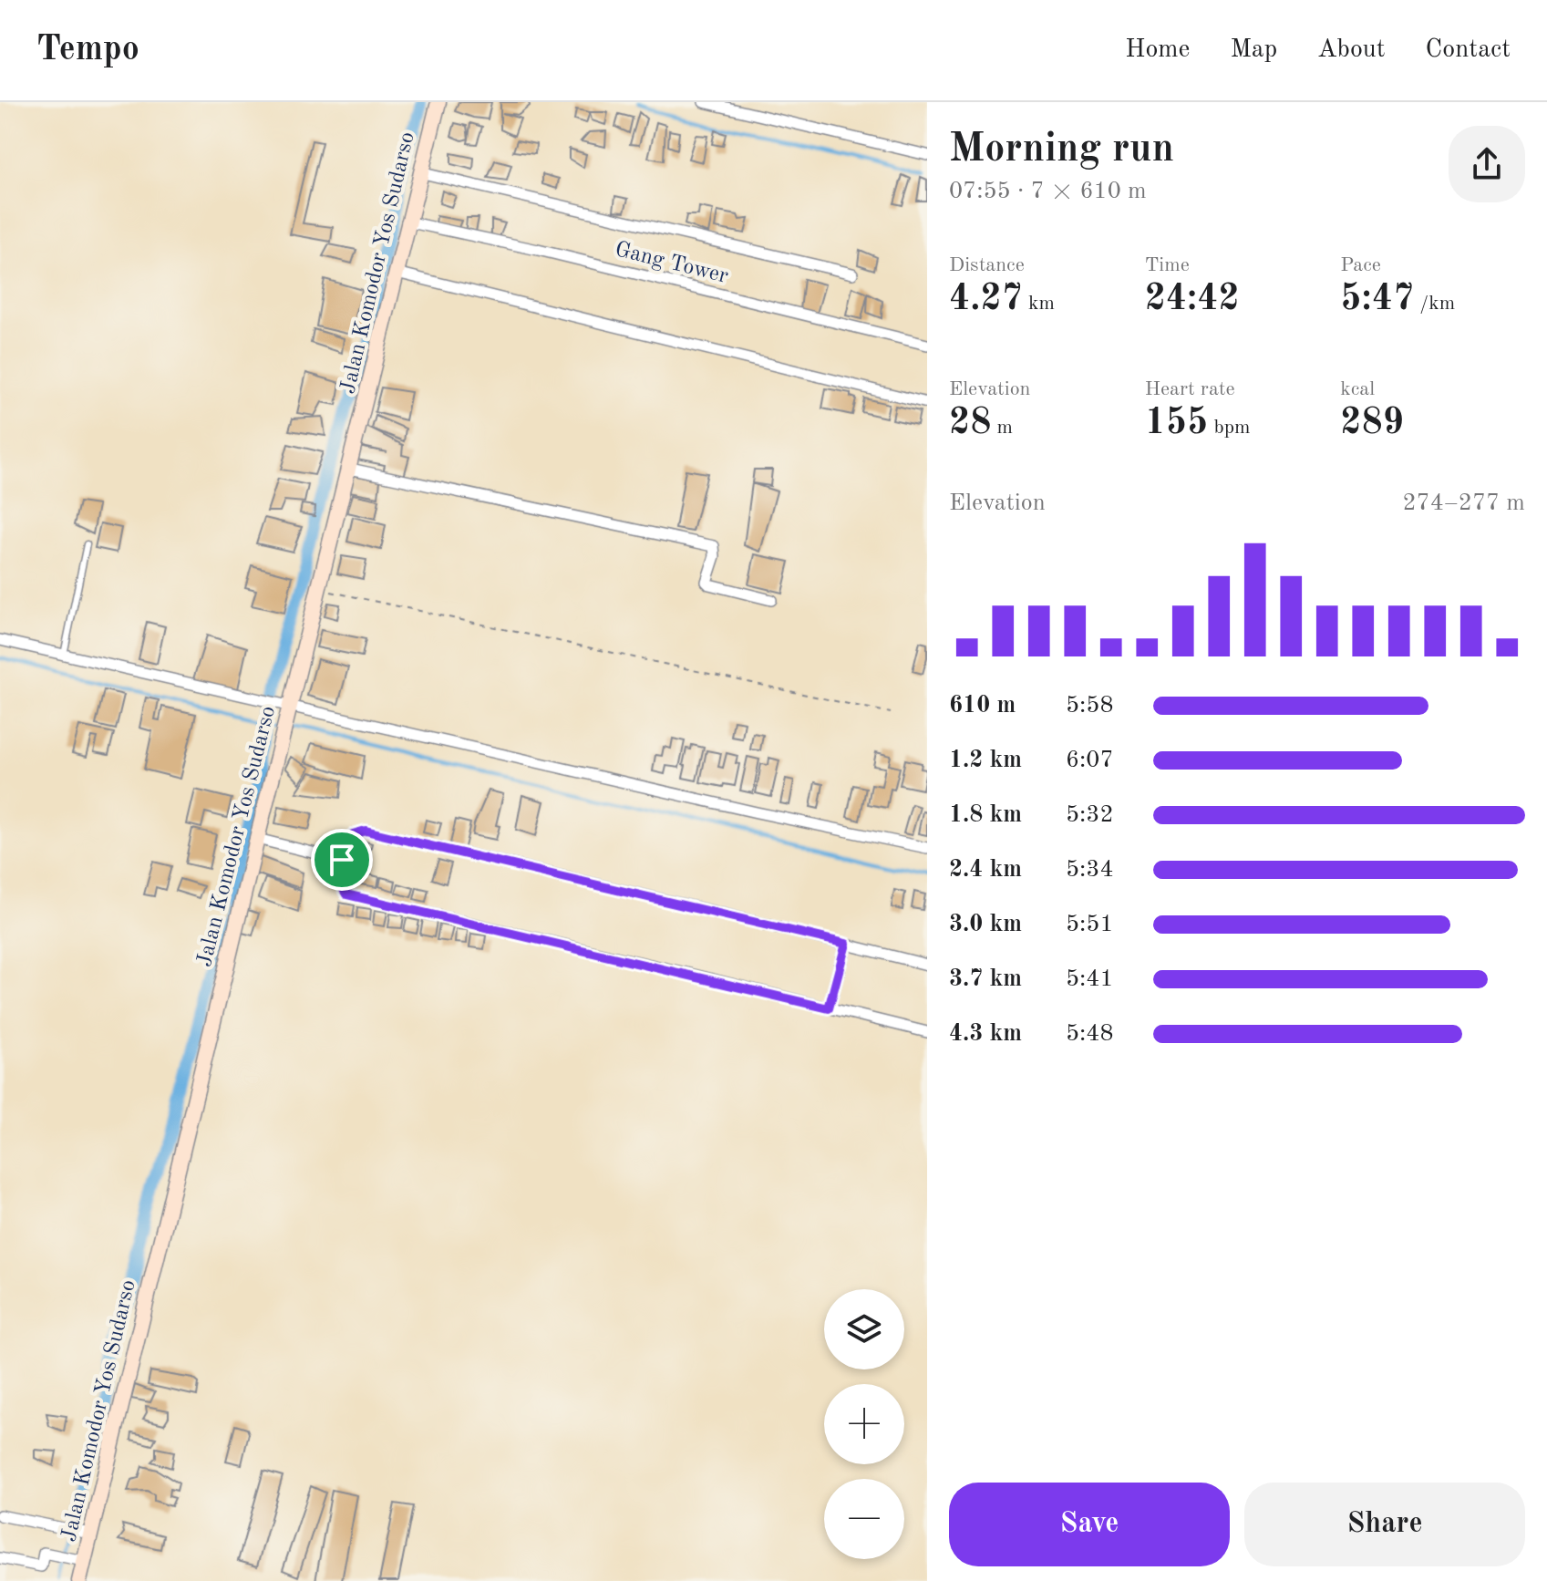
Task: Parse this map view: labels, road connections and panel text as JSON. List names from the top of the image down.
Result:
{
  "streets": {
    "street": ["Gang Tower", "Jalan Komodor Yos Sudarso"]
  },
  "crossings": [
    ["Gang Tower", "Jalan Komodor Yos Sudarso"]
  ],
  "page": {
    "header": "Tempo",
    "nav": [
      "Home",
      "Map",
      "About",
      "Contact"
    ],
    "heading": ["Morning run", "07:55 · 7 × 610 m"],
    "stats": [
      ["Distance", "4.27 km"],
      ["Time", "24:42"],
      ["Pace", "5:47 /km"],
      ["Elevation", "28 m"],
      ["Heart rate", "155 bpm"],
      ["kcal", "289"]
    ],
    "chart": ["Elevation", "274–277 m"],
    "list": [
      {
        "name": "610 m",
        "note": "5:58"
      },
      {
        "name": "1.2 km",
        "note": "6:07"
      },
      {
        "name": "1.8 km",
        "note": "5:32"
      },
      {
        "name": "2.4 km",
        "note": "5:34"
      },
      {
        "name": "3.0 km",
        "note": "5:51"
      },
      {
        "name": "3.7 km",
        "note": "5:41"
      },
      {
        "name": "4.3 km",
        "note": "5:48"
      }
    ],
    "map_buttons": ["+", "−"],
    "buttons": ["Save", "Share"]
  }
}
